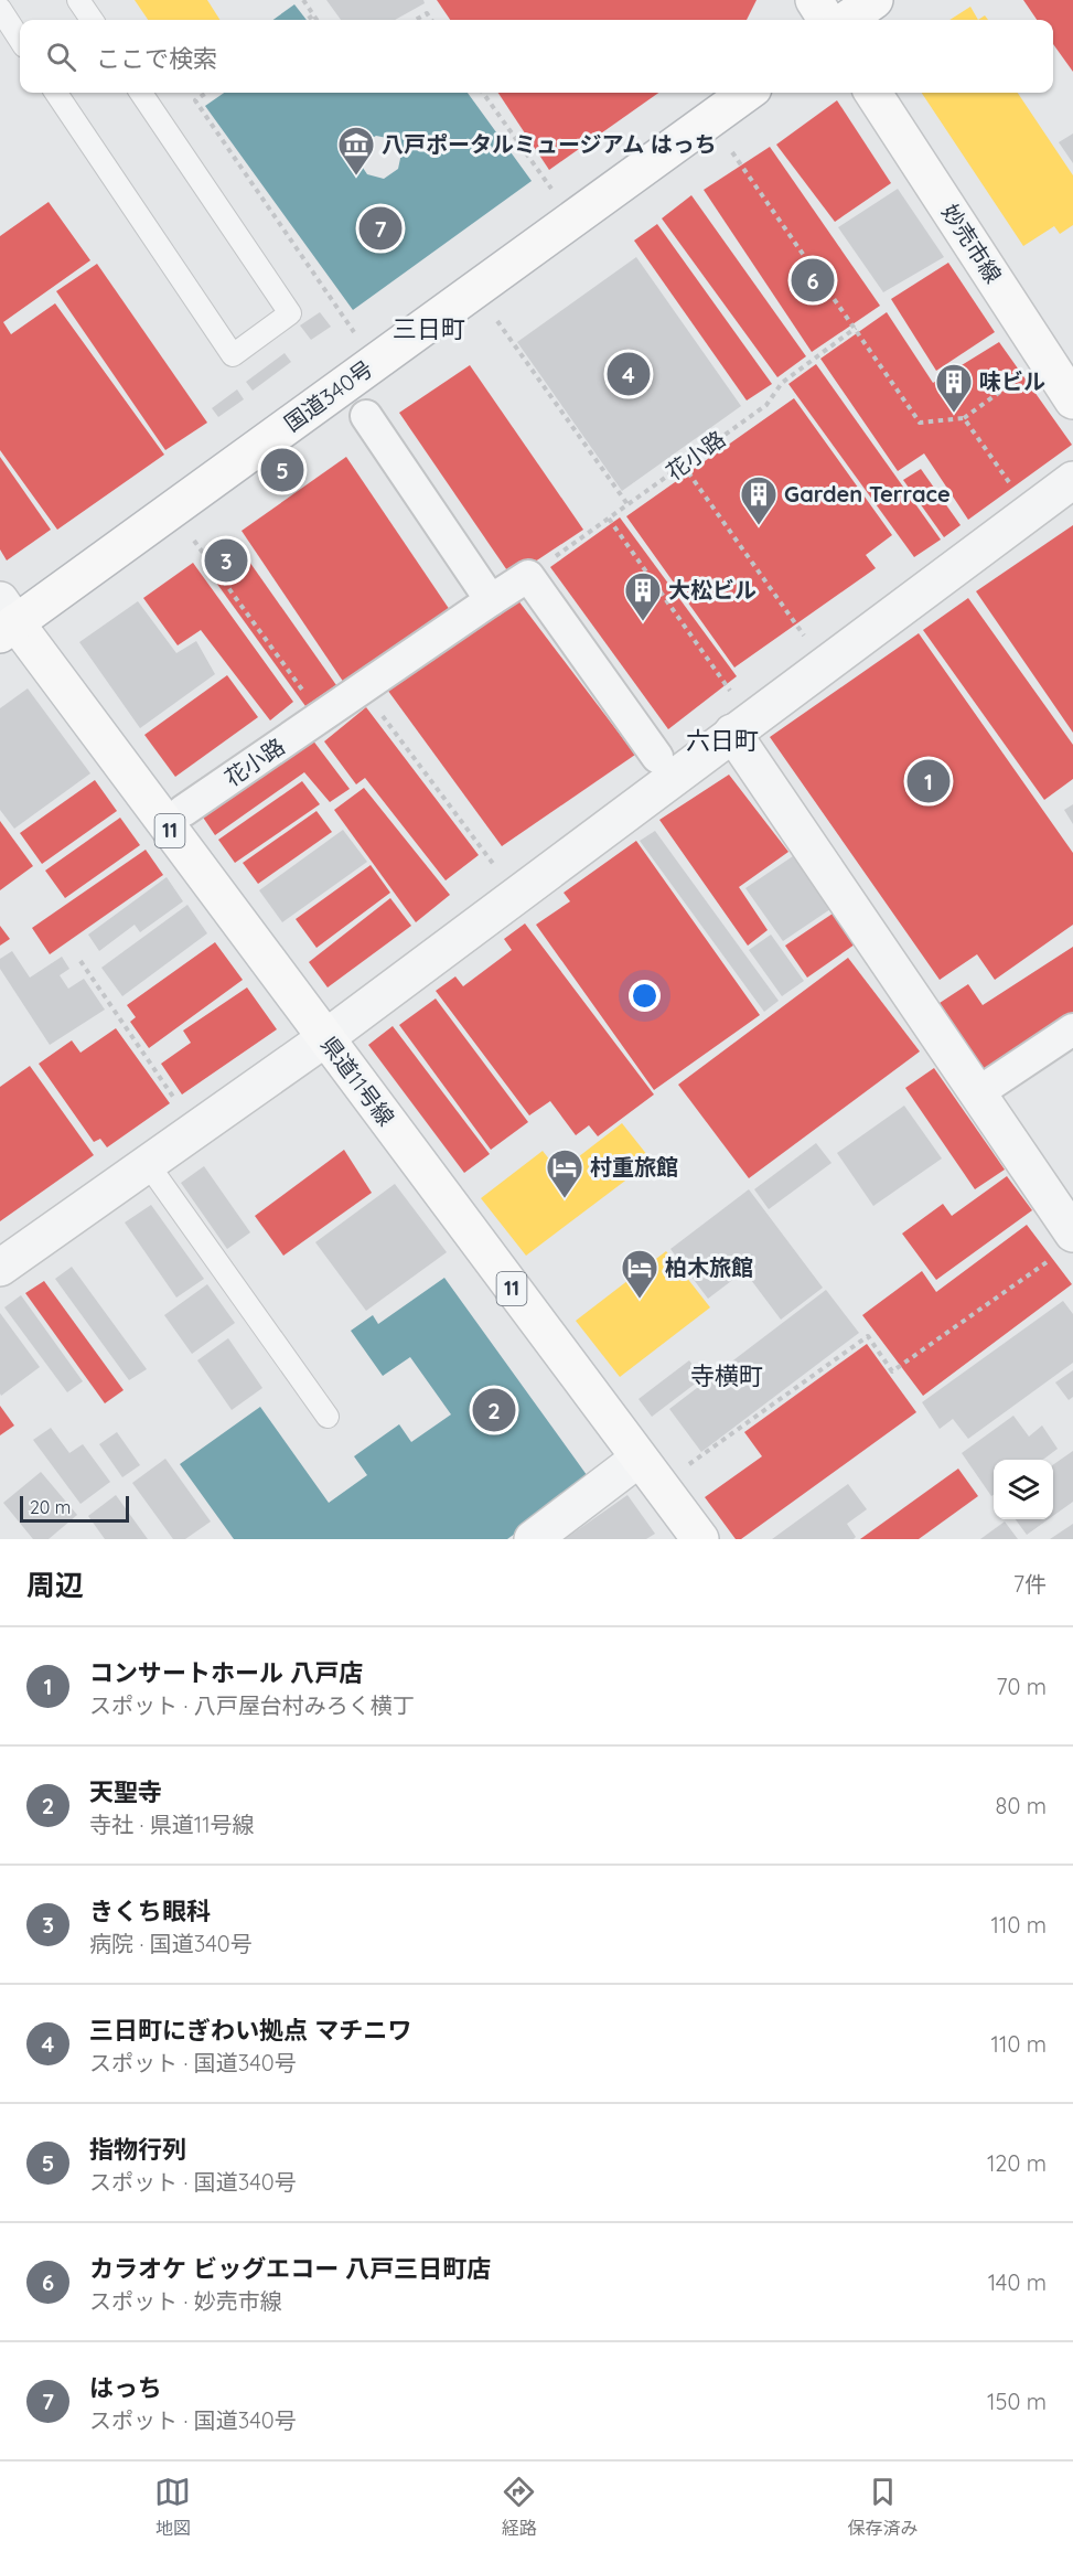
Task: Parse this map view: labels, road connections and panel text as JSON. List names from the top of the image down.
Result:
{
  "streets": {
    "main road": [
      "妙売市線",
      "国道340号",
      "11",
      "県道11号線"
    ],
    "street": ["花小路"]
  },
  "crossings": [
    ["国道340号", "県道11号線"]
  ],
  "districts": ["三日町", "六日町", "寺横町"],
  "places": {
    "museum": ["八戸ポータルミュージアム はっち"],
    "building": ["味ビル", "Garden Terrace", "大松ビル"],
    "hotel": ["村重旅館", "柏木旅館"]
  },
  "scale_bar": "20 m",
  "page": {
    "search": "ここで検索",
    "pins": [
      "7",
      "6",
      "4",
      "5",
      "3",
      "1",
      "2"
    ],
    "scale": "20 m",
    "heading": ["周辺", "7件"],
    "list": [
      {
        "mark": "1",
        "name": "コンサートホール 八戸店",
        "note": "スポット · 八戸屋台村みろく横丁",
        "value": "70 m"
      },
      {
        "mark": "2",
        "name": "天聖寺",
        "note": "寺社 · 県道11号線",
        "value": "80 m"
      },
      {
        "mark": "3",
        "name": "きくち眼科",
        "note": "病院 · 国道340号",
        "value": "110 m"
      },
      {
        "mark": "4",
        "name": "三日町にぎわい拠点 マチニワ",
        "note": "スポット · 国道340号",
        "value": "110 m"
      },
      {
        "mark": "5",
        "name": "指物行列",
        "note": "スポット · 国道340号",
        "value": "120 m"
      },
      {
        "mark": "6",
        "name": "カラオケ ビッグエコー 八戸三日町店",
        "note": "スポット · 妙売市線",
        "value": "140 m"
      },
      {
        "mark": "7",
        "name": "はっち",
        "note": "スポット · 国道340号",
        "value": "150 m"
      }
    ],
    "nav": ["地図", "経路", "保存済み"]
  }
}
